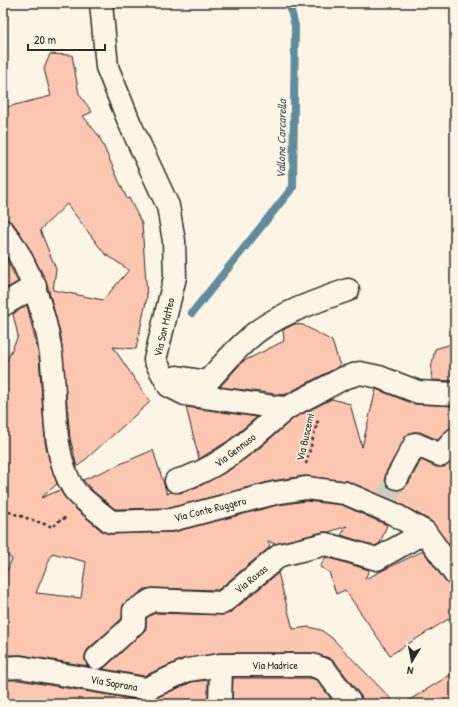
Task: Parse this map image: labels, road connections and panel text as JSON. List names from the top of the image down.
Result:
{
  "streets": {
    "street": [
      "Via San Matteo",
      "Via Gennuso",
      "Via Conte Ruggero",
      "Via Roxas",
      "Via Madrice",
      "Via Soprana"
    ],
    "path": ["Via Buscemi"]
  },
  "crossings": [
    ["Via San Matteo", "Via Gennuso"],
    ["Via Buscemi", "Via Conte Ruggero"],
    ["Via Conte Ruggero", "Via Roxas"],
    ["Via Madrice", "Via Soprana"]
  ],
  "water": ["Vallone Carcarella"],
  "scale_bar": "20 m",
  "north": "bottom"
}
